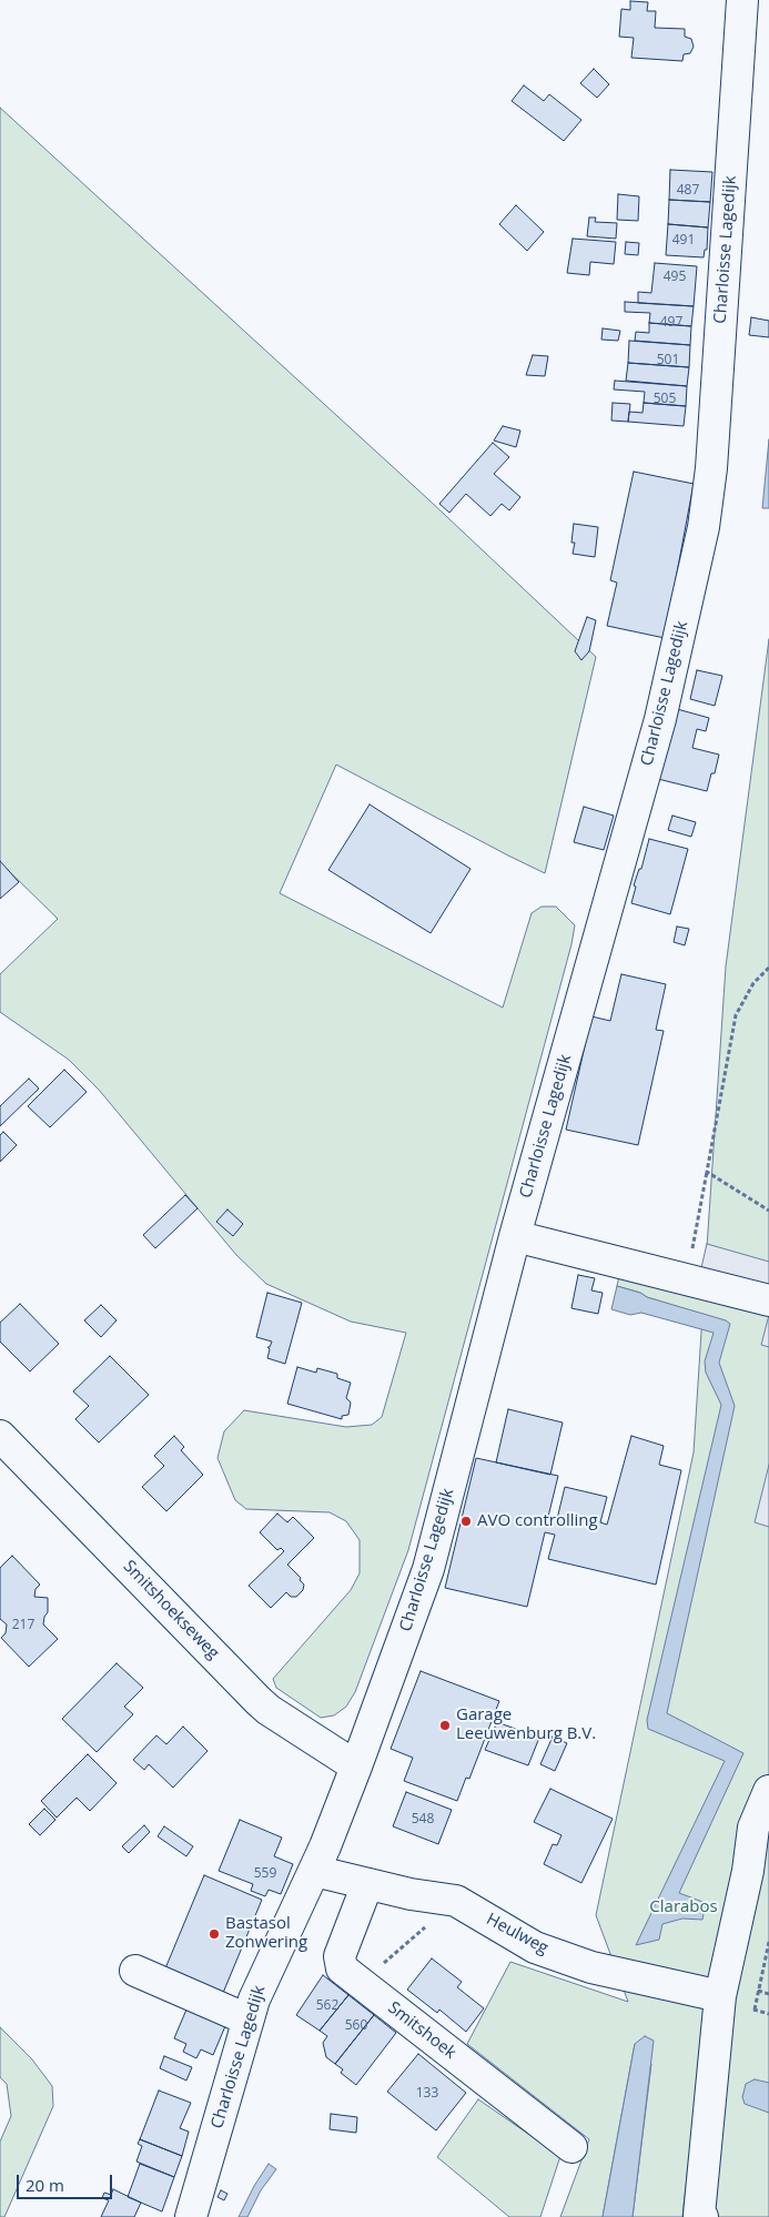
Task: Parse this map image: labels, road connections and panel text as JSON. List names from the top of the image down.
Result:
{
  "streets": {
    "street": [
      "Charloisse Lagedijk",
      "Smitshoekseweg",
      "Heulweg",
      "Smitshoek"
    ]
  },
  "crossings": [
    ["Charloisse Lagedijk", "Smitshoekseweg"],
    ["Charloisse Lagedijk", "Heulweg"],
    ["Heulweg", "Smitshoek"]
  ],
  "parks": ["Clarabos"],
  "places": ["AVO controlling", "Garage Leeuwenburg B.V.", "Bastasol Zonwering"],
  "house_numbers": [
    "487",
    "491",
    "495",
    "497",
    "501",
    "505",
    "217",
    "548",
    "559",
    "562",
    "560",
    "133"
  ],
  "scale_bar": "20 m"
}
